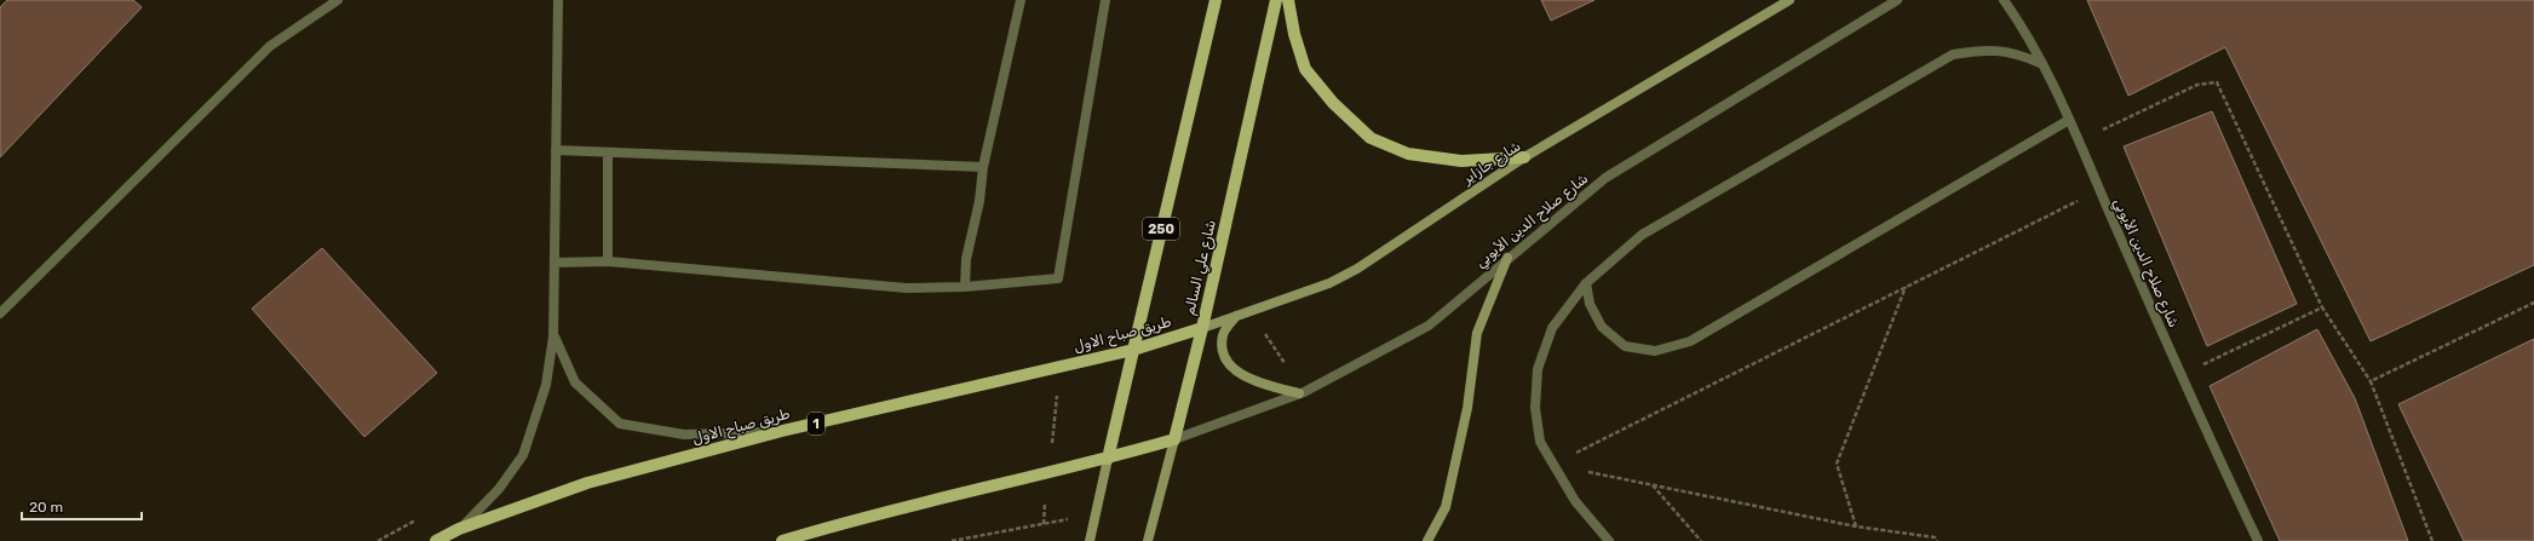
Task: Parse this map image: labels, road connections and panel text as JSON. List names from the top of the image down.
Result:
{
  "streets": {
    "main road": [
      "250",
      "شارع علي السالم",
      "طريق صباح الاول",
      "1"
    ],
    "street": ["شارع جازاير", "شارع صلاح الدين الأيوبي"]
  },
  "crossings": [
    ["شارع جازاير", "شارع علي السالم"],
    ["شارع جازاير", "طريق صباح الاول"],
    ["شارع صلاح الدين الأيوبي", "شارع علي السالم"],
    ["250", "طريق صباح الاول"],
    ["شارع علي السالم", "طريق صباح الاول"]
  ],
  "scale_bar": "20 m"
}
